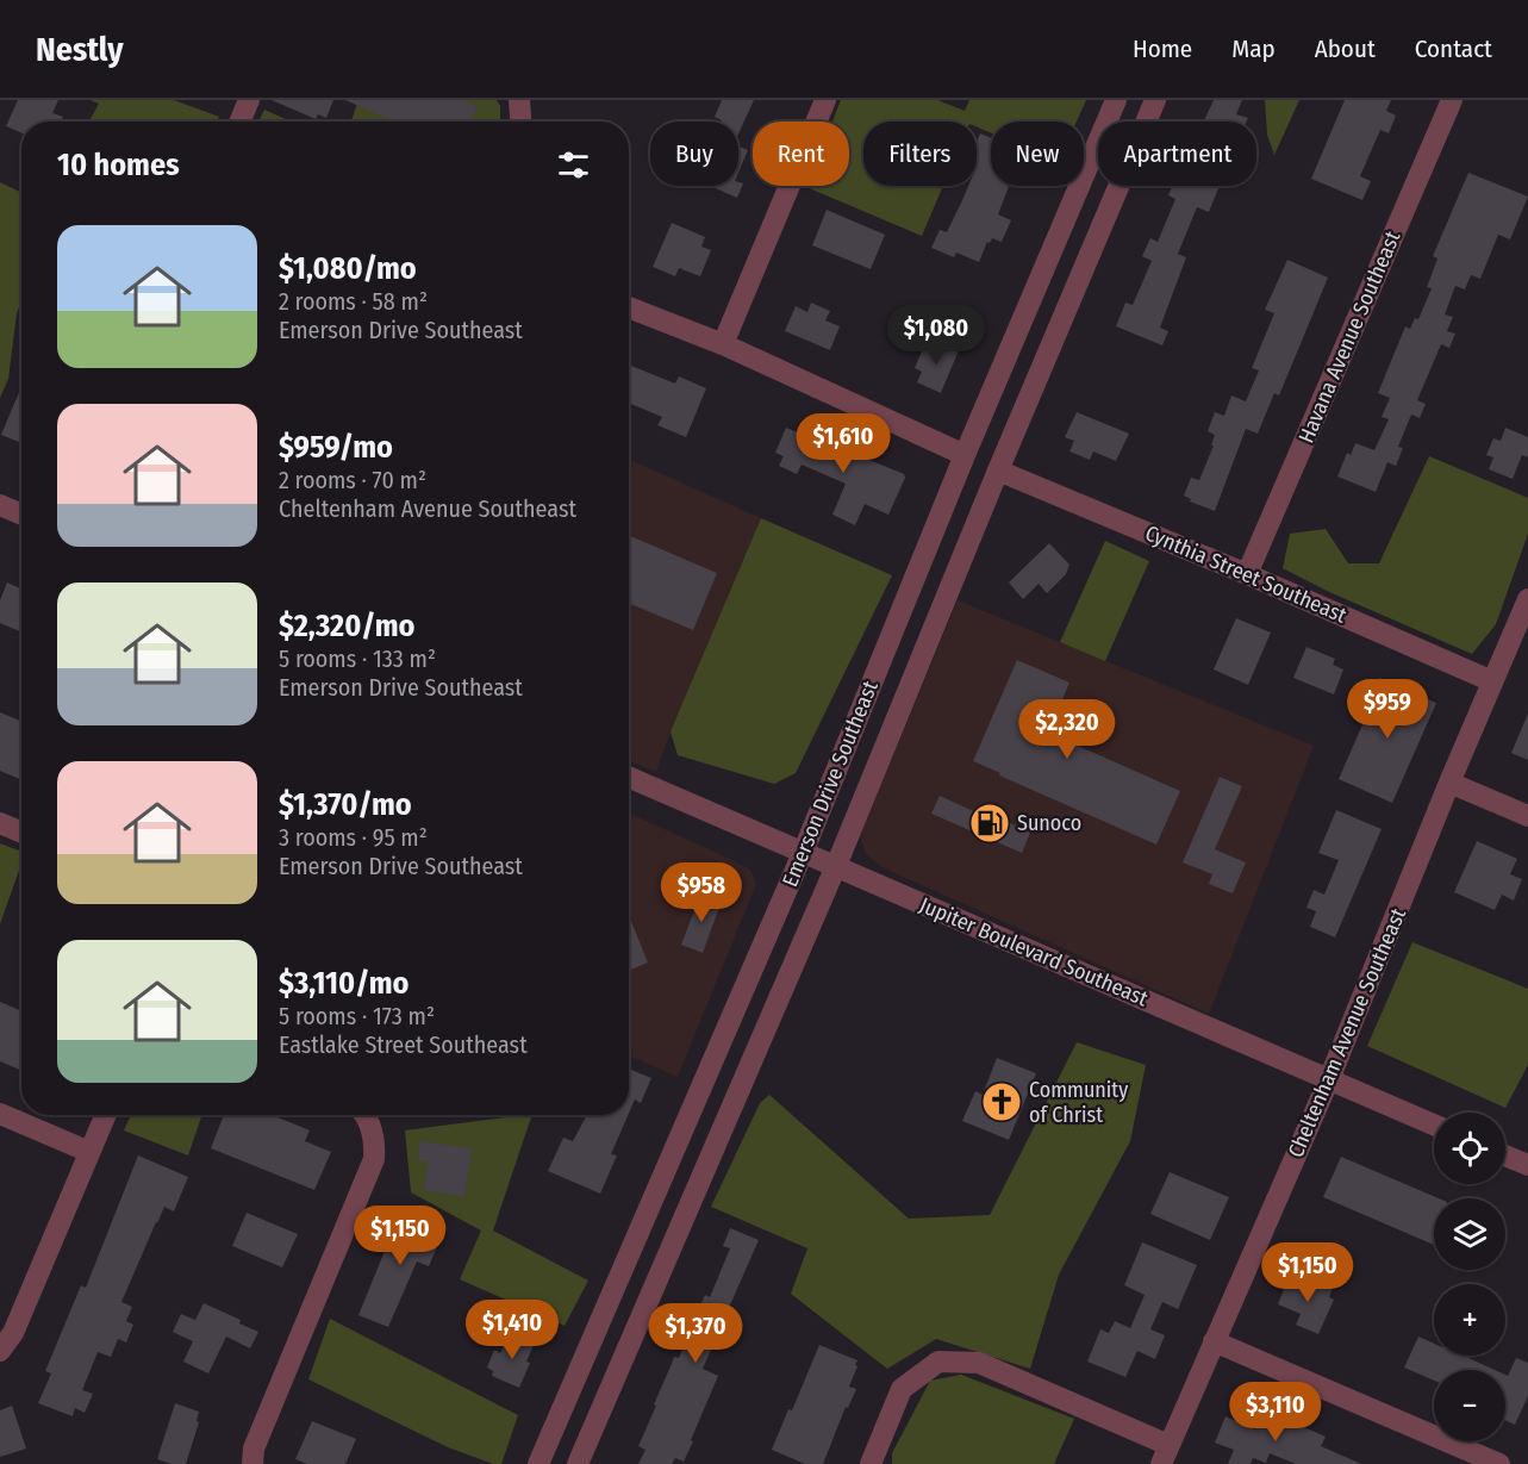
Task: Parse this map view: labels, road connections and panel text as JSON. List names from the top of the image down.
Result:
{
  "streets": {
    "street": [
      "Havana Avenue Southeast",
      "Cynthia Street Southeast",
      "Emerson Drive Southeast",
      "Jupiter Boulevard Southeast",
      "Cheltenham Avenue Southeast"
    ]
  },
  "crossings": [
    ["Havana Avenue Southeast", "Cynthia Street Southeast"],
    ["Cynthia Street Southeast", "Emerson Drive Southeast"],
    ["Cynthia Street Southeast", "Cheltenham Avenue Southeast"],
    ["Emerson Drive Southeast", "Jupiter Boulevard Southeast"],
    ["Jupiter Boulevard Southeast", "Cheltenham Avenue Southeast"]
  ],
  "places": {
    "fuel station": ["Sunoco"],
    "church": ["Community of Christ"]
  },
  "page": {
    "header": "Nestly",
    "nav": [
      "Home",
      "Map",
      "About",
      "Contact"
    ],
    "chip": [
      "Buy",
      "Rent",
      "Filters",
      "New",
      "Apartment"
    ],
    "heading": "10 homes",
    "list": [
      {
        "name": "$1,080/mo",
        "note": "2 rooms · 58 m² · Emerson Drive Southeast"
      },
      {
        "name": "$959/mo",
        "note": "2 rooms · 70 m² · Cheltenham Avenue Southeast"
      },
      {
        "name": "$2,320/mo",
        "note": "5 rooms · 133 m² · Emerson Drive Southeast"
      },
      {
        "name": "$1,370/mo",
        "note": "3 rooms · 95 m² · Emerson Drive Southeast"
      },
      {
        "name": "$3,110/mo",
        "note": "5 rooms · 173 m² · Eastlake Street Southeast"
      }
    ],
    "price": [
      "$1,080",
      "$1,610",
      "$959",
      "$2,320",
      "$958",
      "$1,150",
      "$1,150",
      "$1,410",
      "$1,370",
      "$3,110"
    ],
    "map_buttons": ["+", "−"]
  }
}
